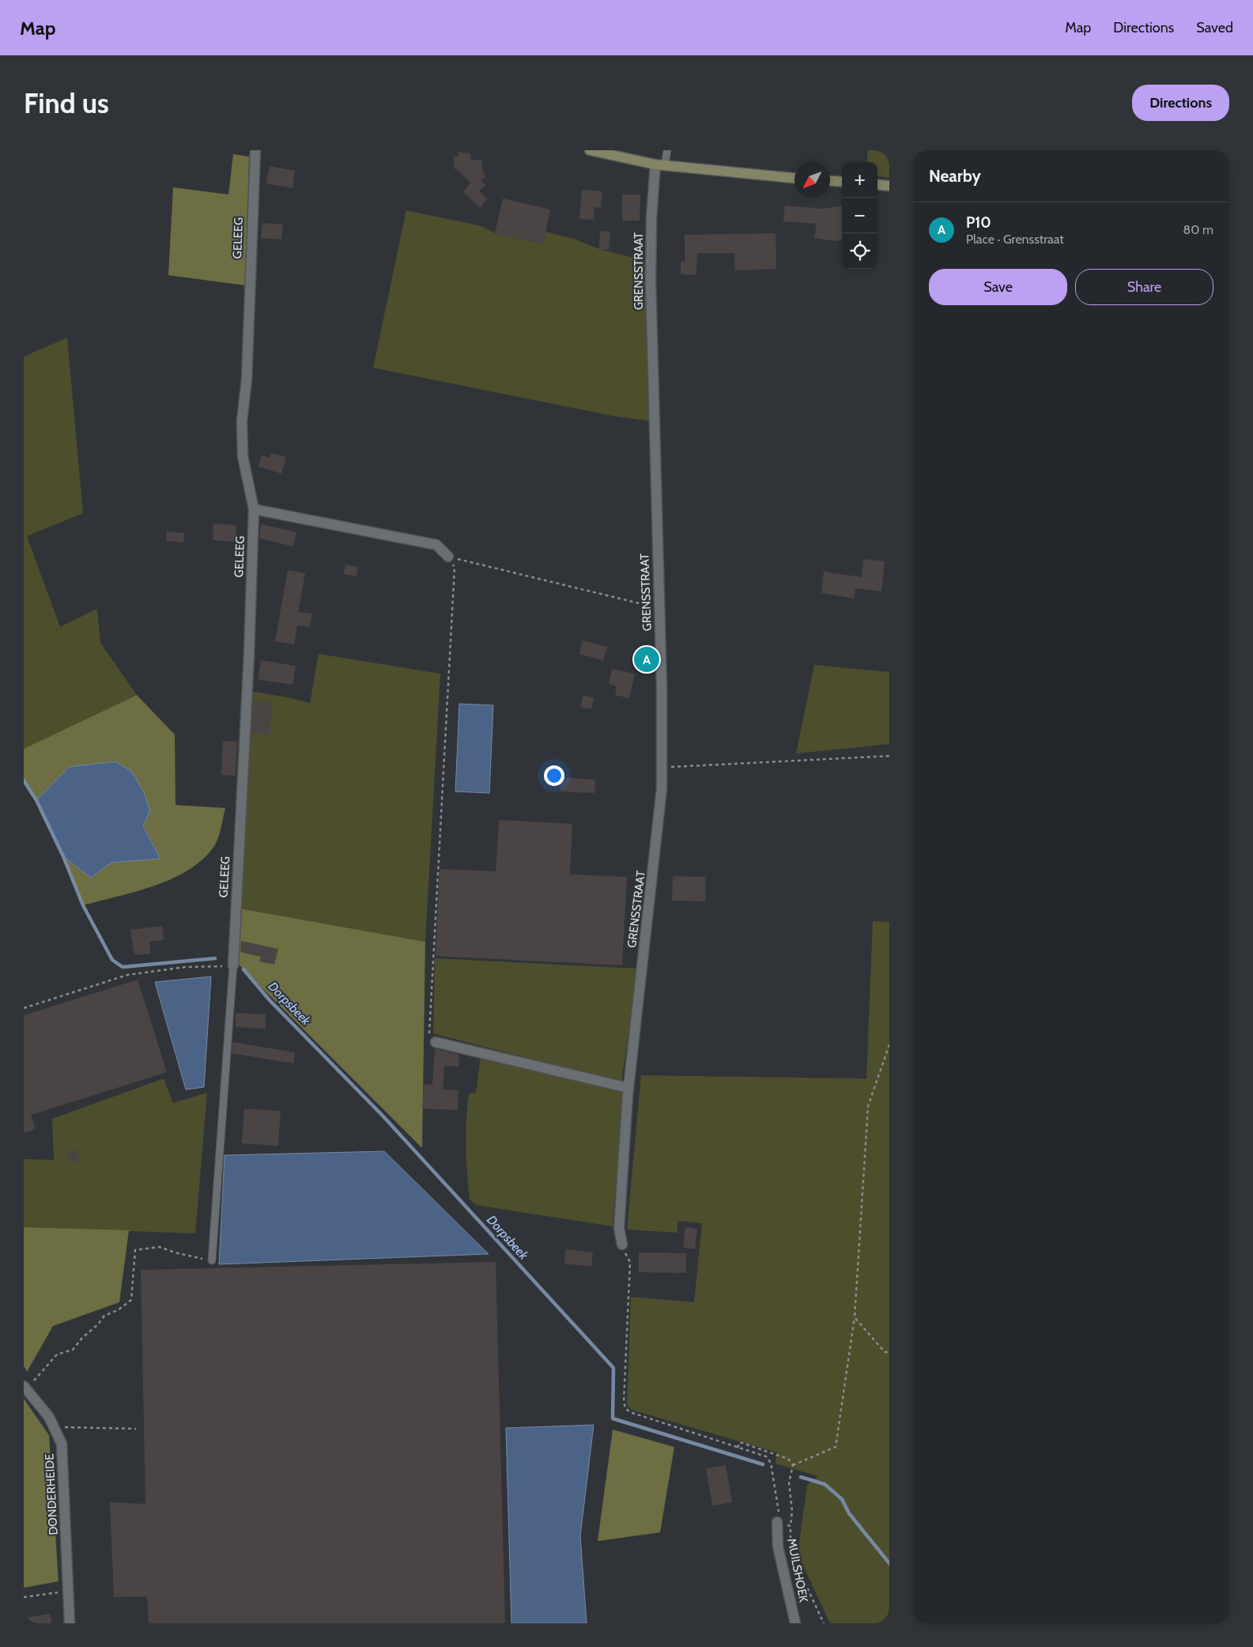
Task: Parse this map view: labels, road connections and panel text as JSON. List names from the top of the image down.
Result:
{
  "streets": {
    "street": [
      "GELEEG",
      "GRENSSTRAAT",
      "DONDERHEIDE",
      "MUILSHOEK"
    ]
  },
  "water": ["Dorpsbeek"],
  "north": "bottom left",
  "page": {
    "header": "Map",
    "nav": ["Map", "Directions", "Saved"],
    "buttons": [
      "Directions",
      ["Save", "Share"]
    ],
    "title": "Find us",
    "heading": "Nearby",
    "map_buttons": ["+", "−"],
    "list": [
      {
        "mark": "A",
        "name": "P10",
        "note": "Place · Grensstraat",
        "value": "80 m"
      }
    ],
    "pins": "A"
  }
}
